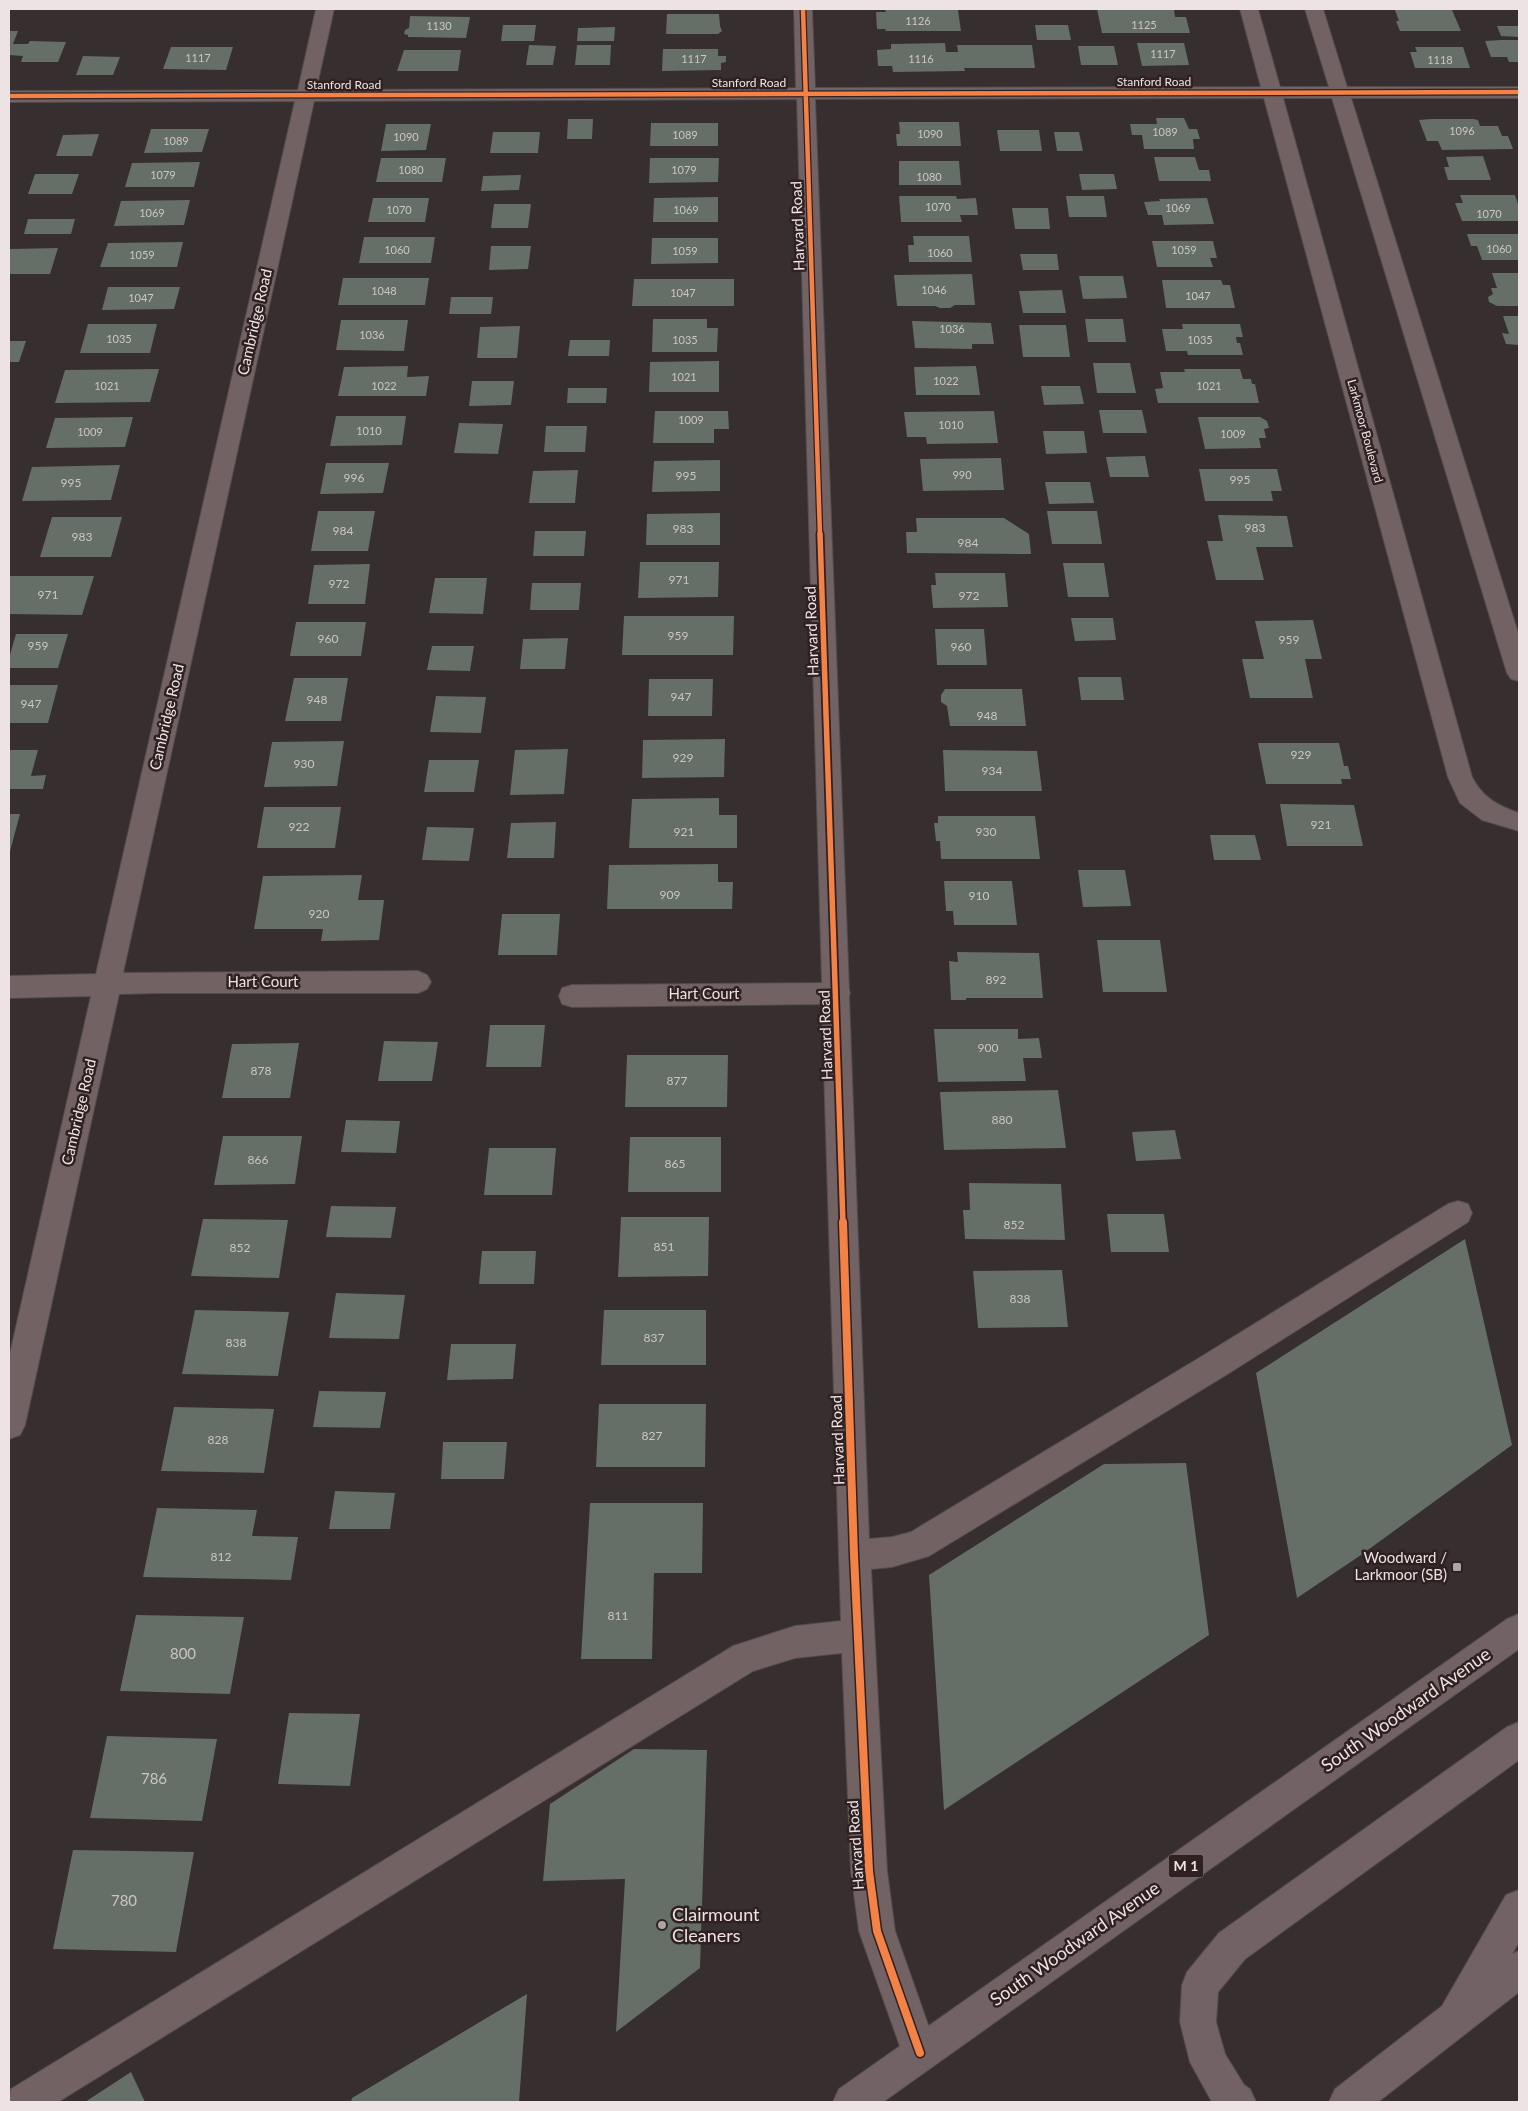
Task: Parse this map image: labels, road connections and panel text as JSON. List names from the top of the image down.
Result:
{
  "streets": {
    "main road": ["South Woodward Avenue", "M 1"],
    "street": [
      "Stanford Road",
      "Harvard Road",
      "Cambridge Road",
      "Larkmoor Boulevard",
      "Hart Court"
    ]
  },
  "crossings": [
    ["Stanford Road", "Harvard Road"],
    ["Stanford Road", "Cambridge Road"],
    ["Stanford Road", "Larkmoor Boulevard"],
    ["Harvard Road", "Hart Court"],
    ["Harvard Road", "South Woodward Avenue"],
    ["Cambridge Road", "Hart Court"]
  ],
  "places": {
    "transit": ["Woodward / Larkmoor (SB)"],
    "other": ["Clairmount Cleaners"]
  },
  "house_numbers": [
    "1126",
    "1125",
    "1130",
    "1117",
    "1117",
    "1117",
    "1116",
    "1118",
    "1096",
    "1089",
    "1090",
    "1089",
    "1090",
    "1089",
    "1080",
    "1079",
    "1079",
    "1080",
    "1070",
    "1069",
    "1070",
    "1069",
    "1069",
    "1070",
    "1060",
    "1060",
    "1059",
    "1059",
    "1060",
    "1059",
    "1046",
    "1048",
    "1047",
    "1047",
    "1047",
    "1036",
    "1036",
    "1035",
    "1035",
    "1035",
    "1021",
    "1022",
    "1021",
    "1022",
    "1021",
    "1009",
    "1010",
    "1010",
    "1009",
    "1009",
    "990",
    "995",
    "996",
    "995",
    "995",
    "983",
    "983",
    "984",
    "983",
    "984",
    "971",
    "972",
    "971",
    "972",
    "959",
    "960",
    "959",
    "959",
    "960",
    "947",
    "948",
    "947",
    "948",
    "929",
    "929",
    "930",
    "934",
    "921",
    "922",
    "921",
    "930",
    "909",
    "910",
    "920",
    "892",
    "900",
    "878",
    "877",
    "880",
    "866",
    "865",
    "852",
    "851",
    "852",
    "838",
    "837",
    "838",
    "827",
    "828",
    "812",
    "811",
    "800",
    "786",
    "780"
  ]
}
